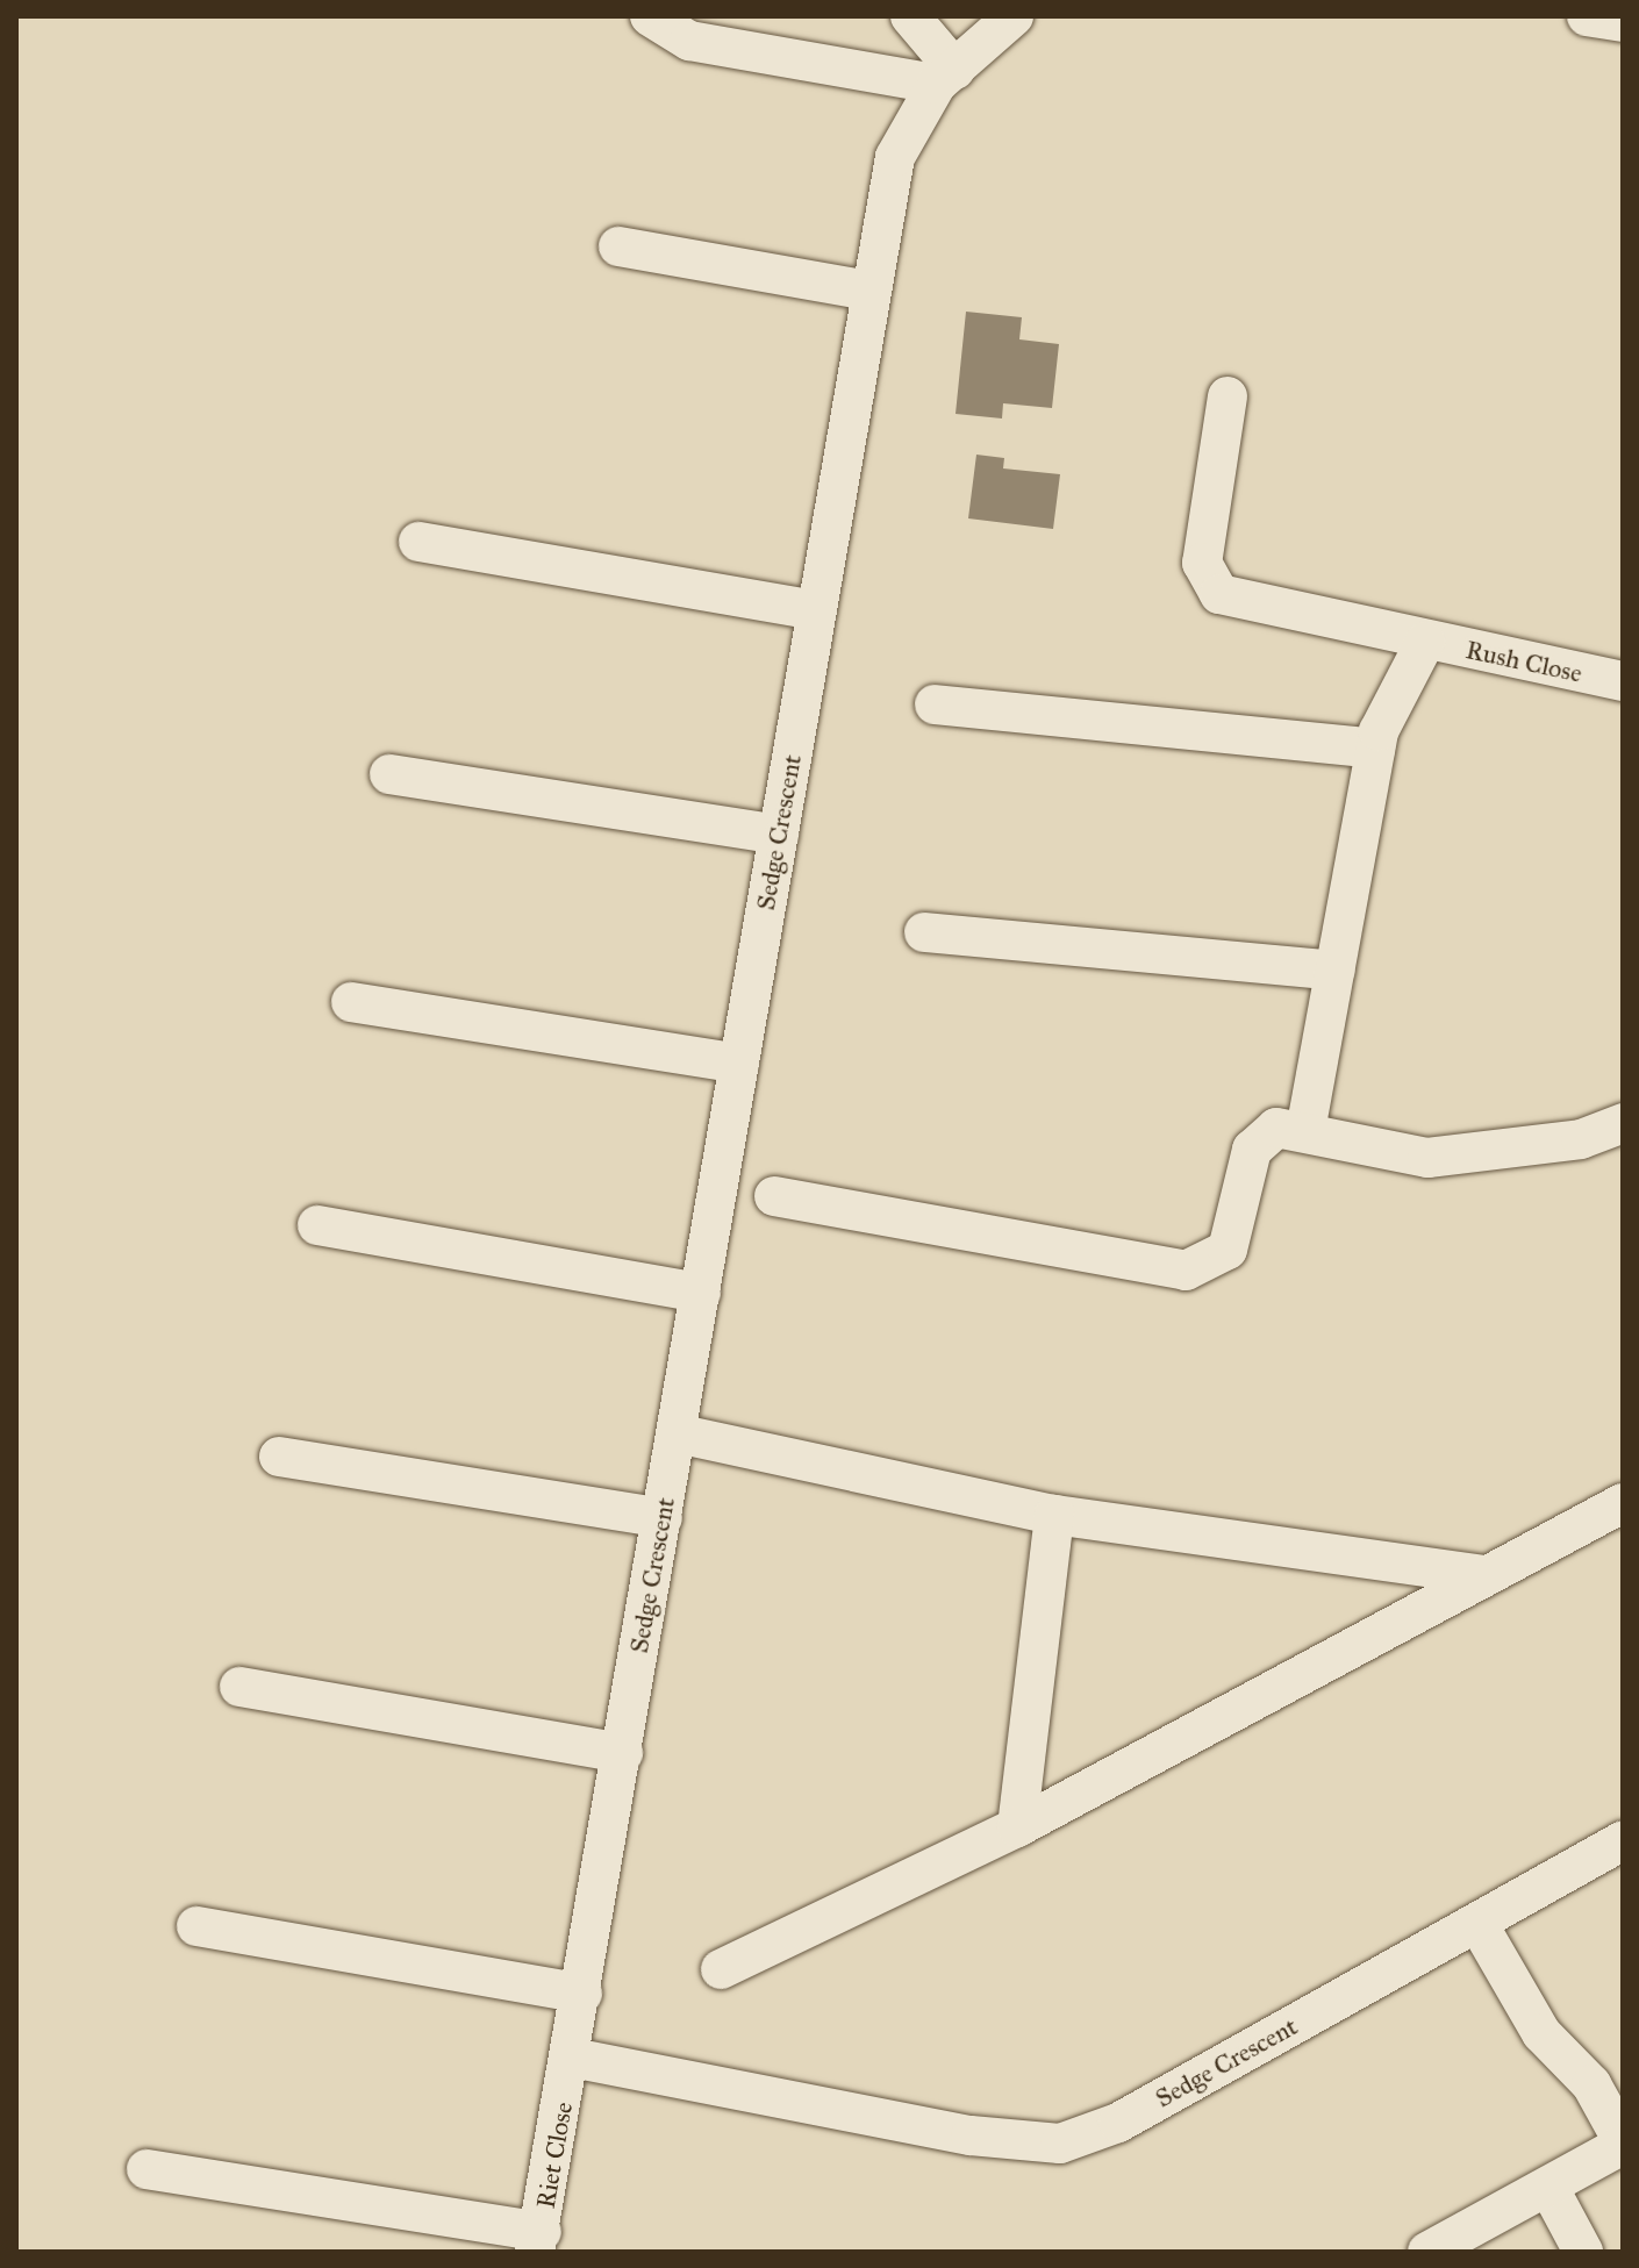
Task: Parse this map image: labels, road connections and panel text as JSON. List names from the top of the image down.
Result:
{
  "streets": {
    "street": ["Rush Close", "Sedge Crescent", "Riet Close"]
  },
  "crossings": [
    ["Sedge Crescent", "Riet Close"]
  ]
}
